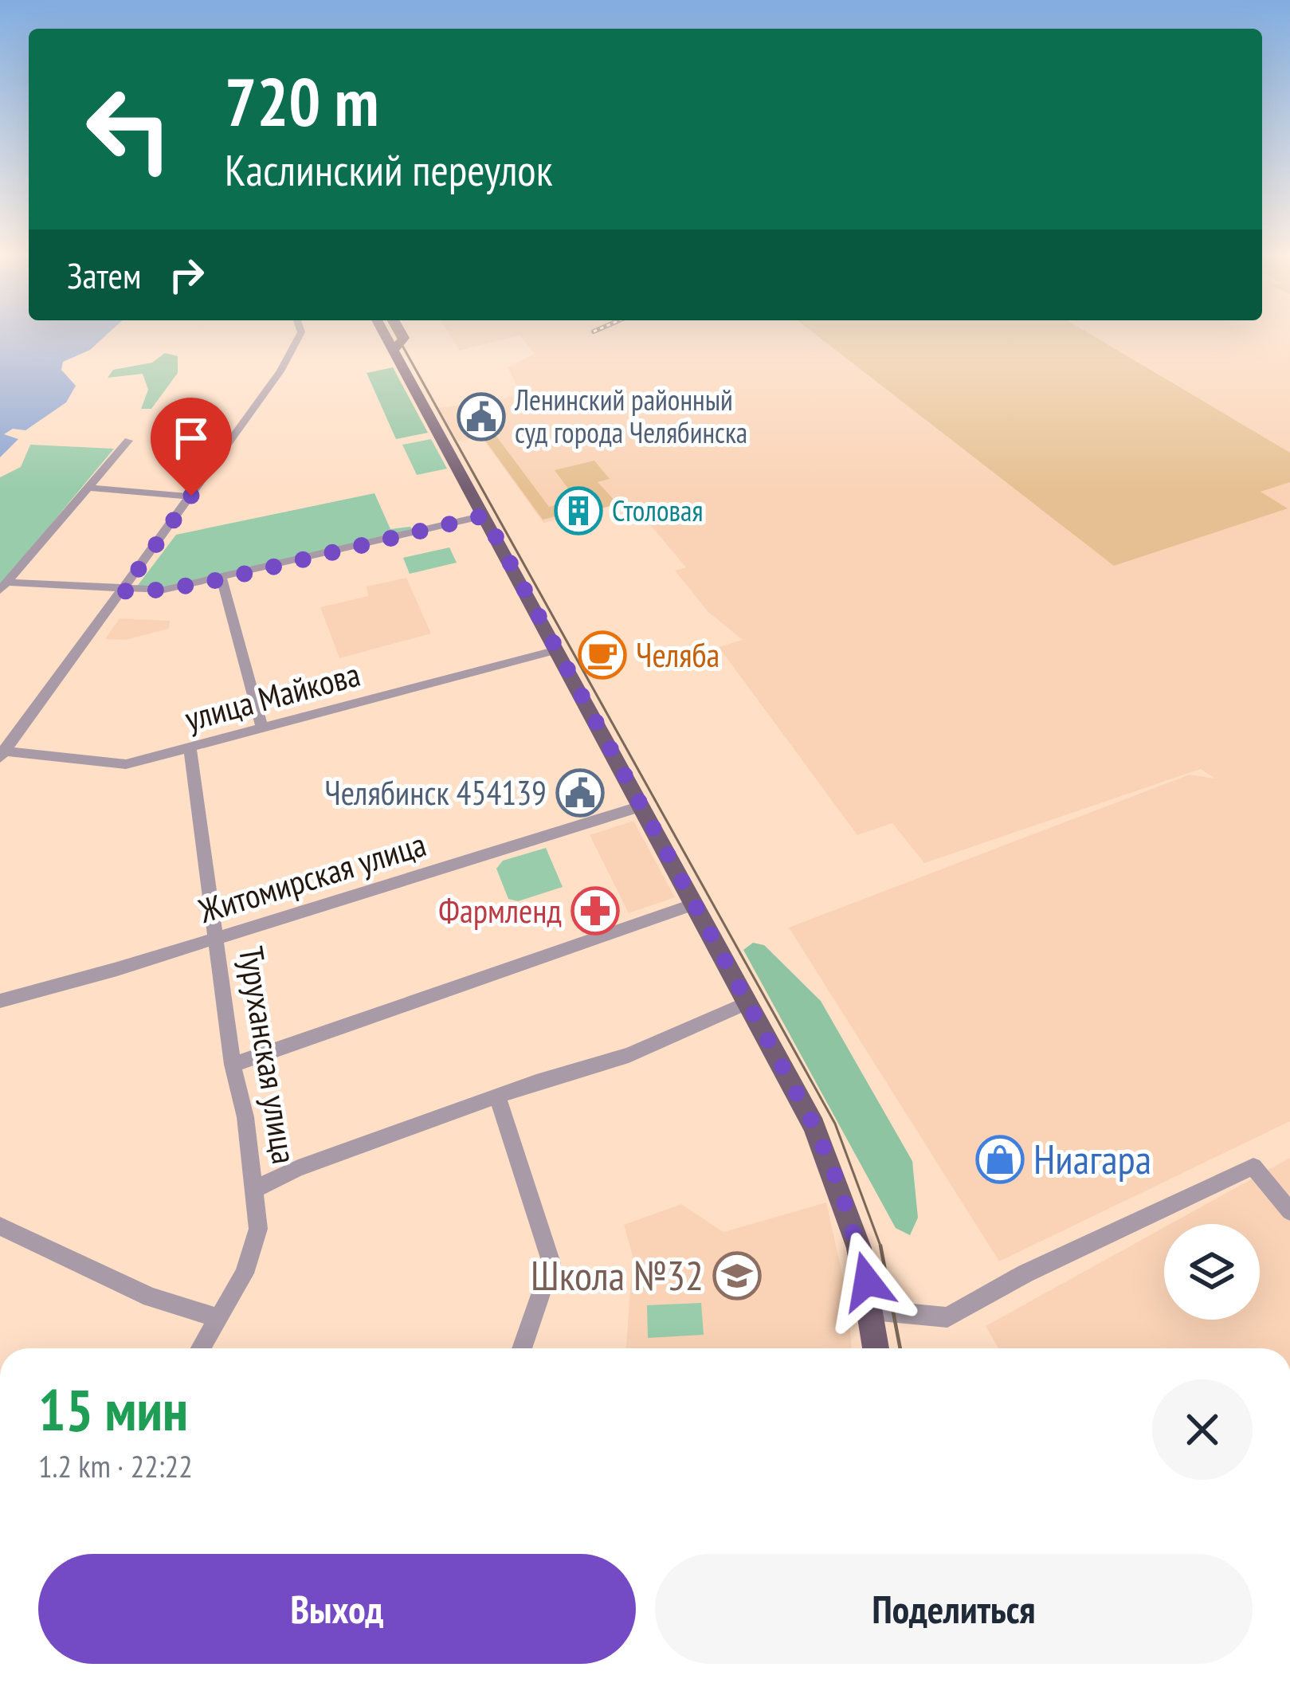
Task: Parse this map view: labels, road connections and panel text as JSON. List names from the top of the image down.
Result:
{
  "streets": {
    "street": ["улица Майкова", "Житомирская улица", "Туруханская улица"]
  },
  "crossings": [
    ["улица Майкова", "Туруханская улица"],
    ["Житомирская улица", "Туруханская улица"]
  ],
  "places": {
    "public building": ["Ленинский районный суд города Челябинска", "Челябинск 454139"],
    "building": ["Столовая"],
    "cafe": ["Челяба"],
    "pharmacy": ["Фармленд"],
    "shop": ["Ниагара"],
    "school or university": ["Школа №32"]
  },
  "page": {
    "turn": ["720 m", "Каслинский переулок"],
    "then": "Затем",
    "heading": ["15 мин", "1.2 km · 22:22"],
    "buttons": ["Выход", "Поделиться"]
  }
}
